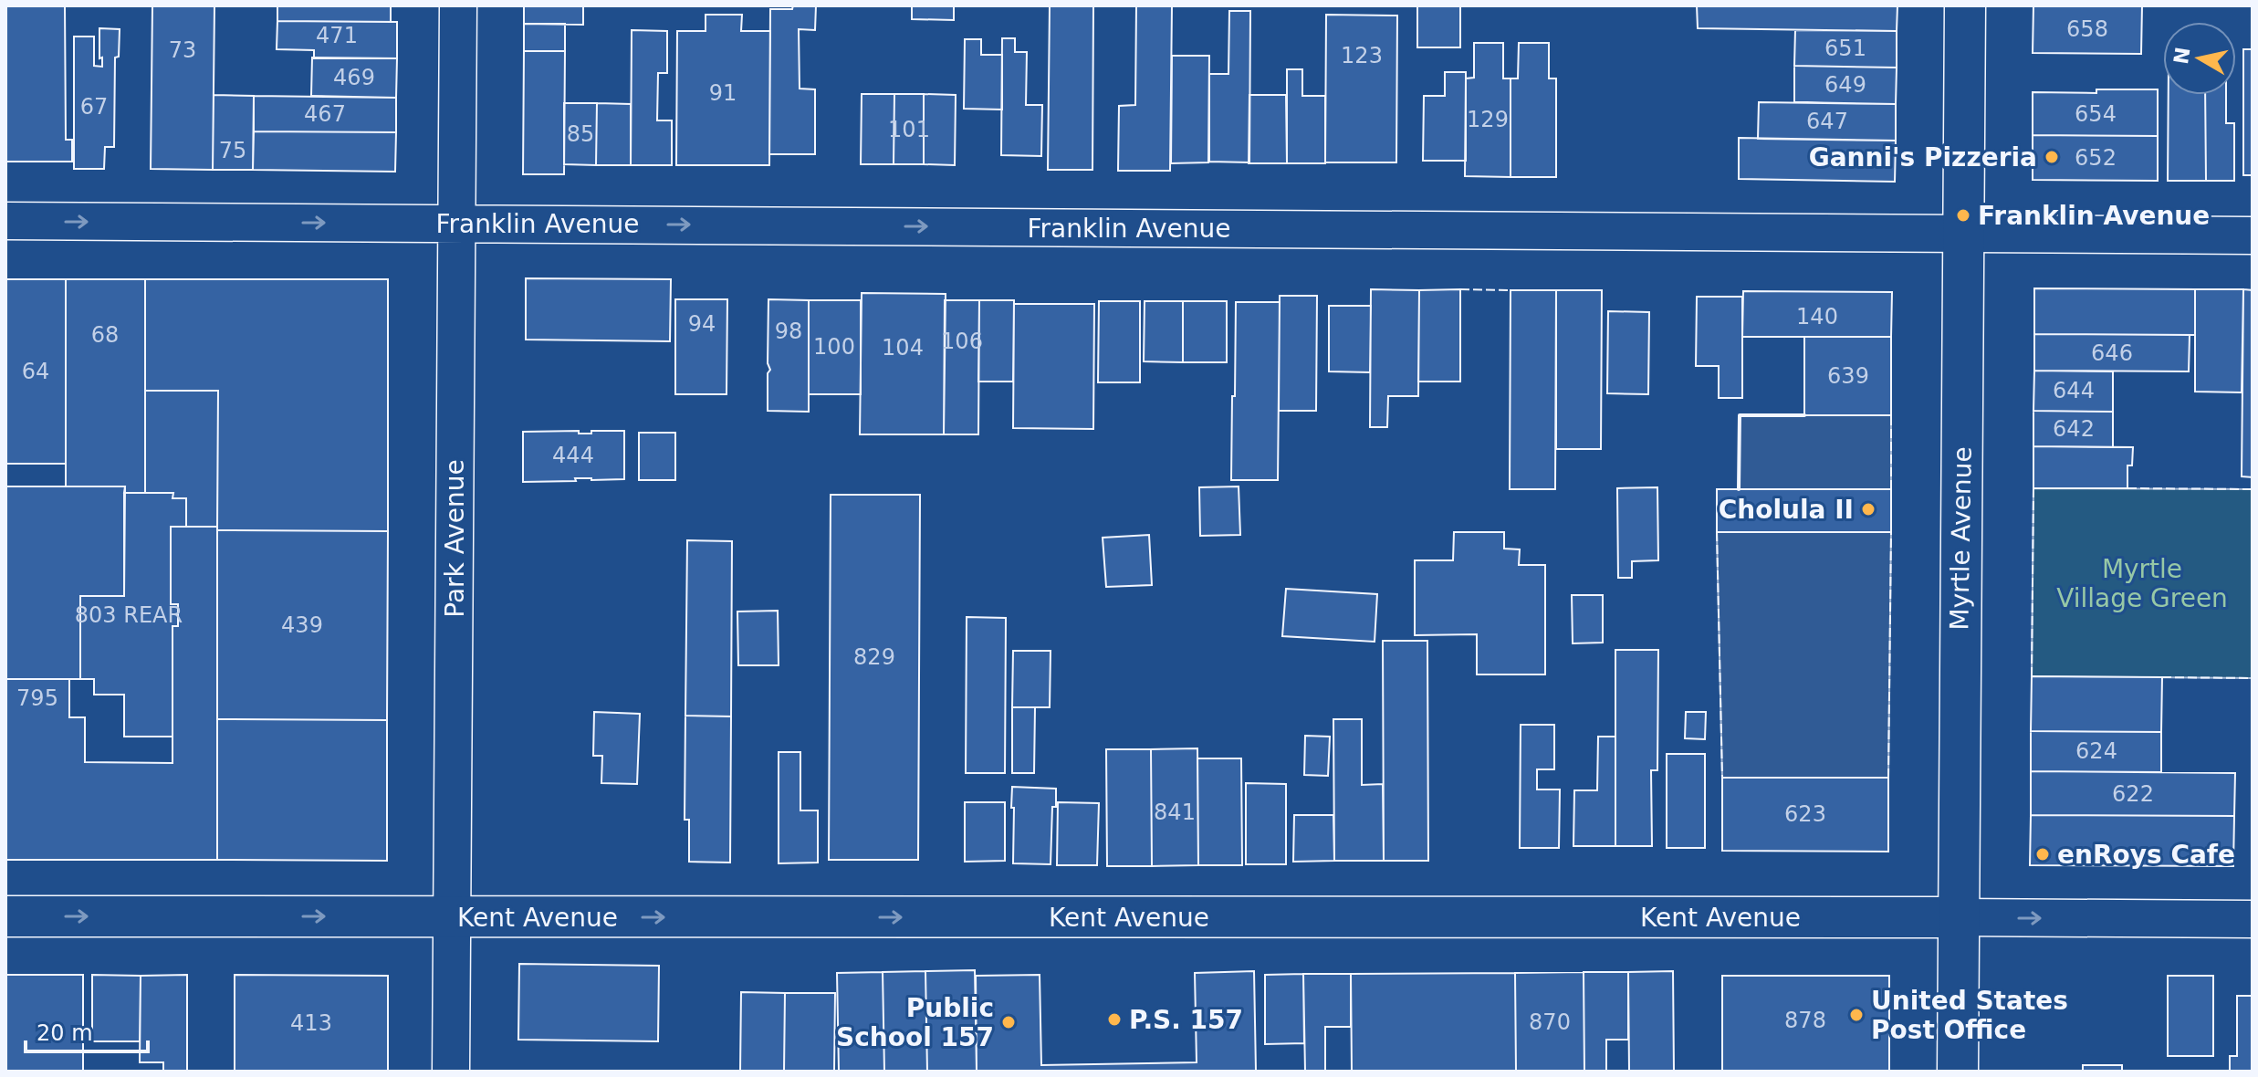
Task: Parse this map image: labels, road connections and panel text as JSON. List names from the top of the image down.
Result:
{
  "streets": {
    "main road": ["Myrtle Avenue", "Kent Avenue"],
    "street": ["Franklin Avenue", "Park Avenue"]
  },
  "crossings": [
    ["Franklin Avenue", "Park Avenue"],
    ["Franklin Avenue", "Myrtle Avenue"],
    ["Park Avenue", "Kent Avenue"],
    ["Myrtle Avenue", "Kent Avenue"]
  ],
  "one_way": ["Franklin Avenue", "Kent Avenue"],
  "parks": ["Myrtle Village Green"],
  "places": [
    "Ganni's Pizzeria",
    "Franklin Avenue",
    "Cholula II",
    "enRoys Cafe",
    "United States Post Office",
    "P.S. 157",
    "Public School 157"
  ],
  "house_numbers": [
    "658",
    "471",
    "651",
    "73",
    "123",
    "469",
    "649",
    "91",
    "67",
    "467",
    "654",
    "129",
    "647",
    "101",
    "85",
    "75",
    "652",
    "140",
    "94",
    "98",
    "68",
    "106",
    "100",
    "104",
    "646",
    "64",
    "639",
    "644",
    "642",
    "444",
    "803 REAR",
    "439",
    "829",
    "795",
    "624",
    "622",
    "841",
    "623",
    "878",
    "870",
    "413"
  ],
  "scale_bar": "20 m",
  "north": "left"
}
